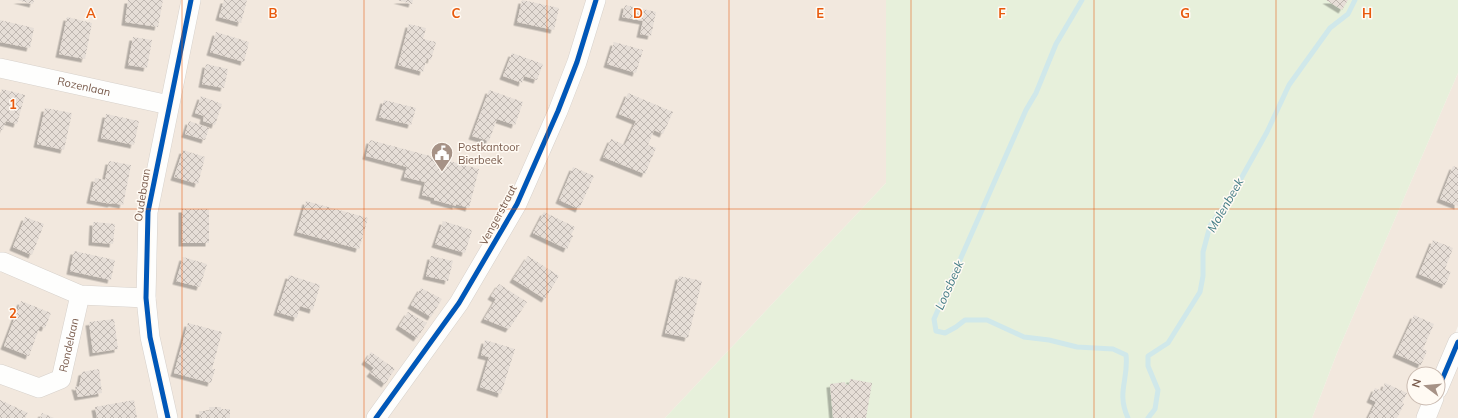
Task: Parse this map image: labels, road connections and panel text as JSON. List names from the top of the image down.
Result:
{
  "streets": {
    "street": [
      "Rozenlaan",
      "Oudebaan",
      "Vengerstraat",
      "Rondelaan"
    ]
  },
  "crossings": [
    ["Rozenlaan", "Oudebaan"]
  ],
  "water": ["Molenbeek", "Loosbeek"],
  "places": {
    "public building": ["Postkantoor Bierbeek"]
  },
  "north": "left",
  "grid": {
    "columns": [
      "A",
      "B",
      "C",
      "D",
      "E",
      "F",
      "G",
      "H"
    ],
    "rows": ["1", "2"]
  }
}
